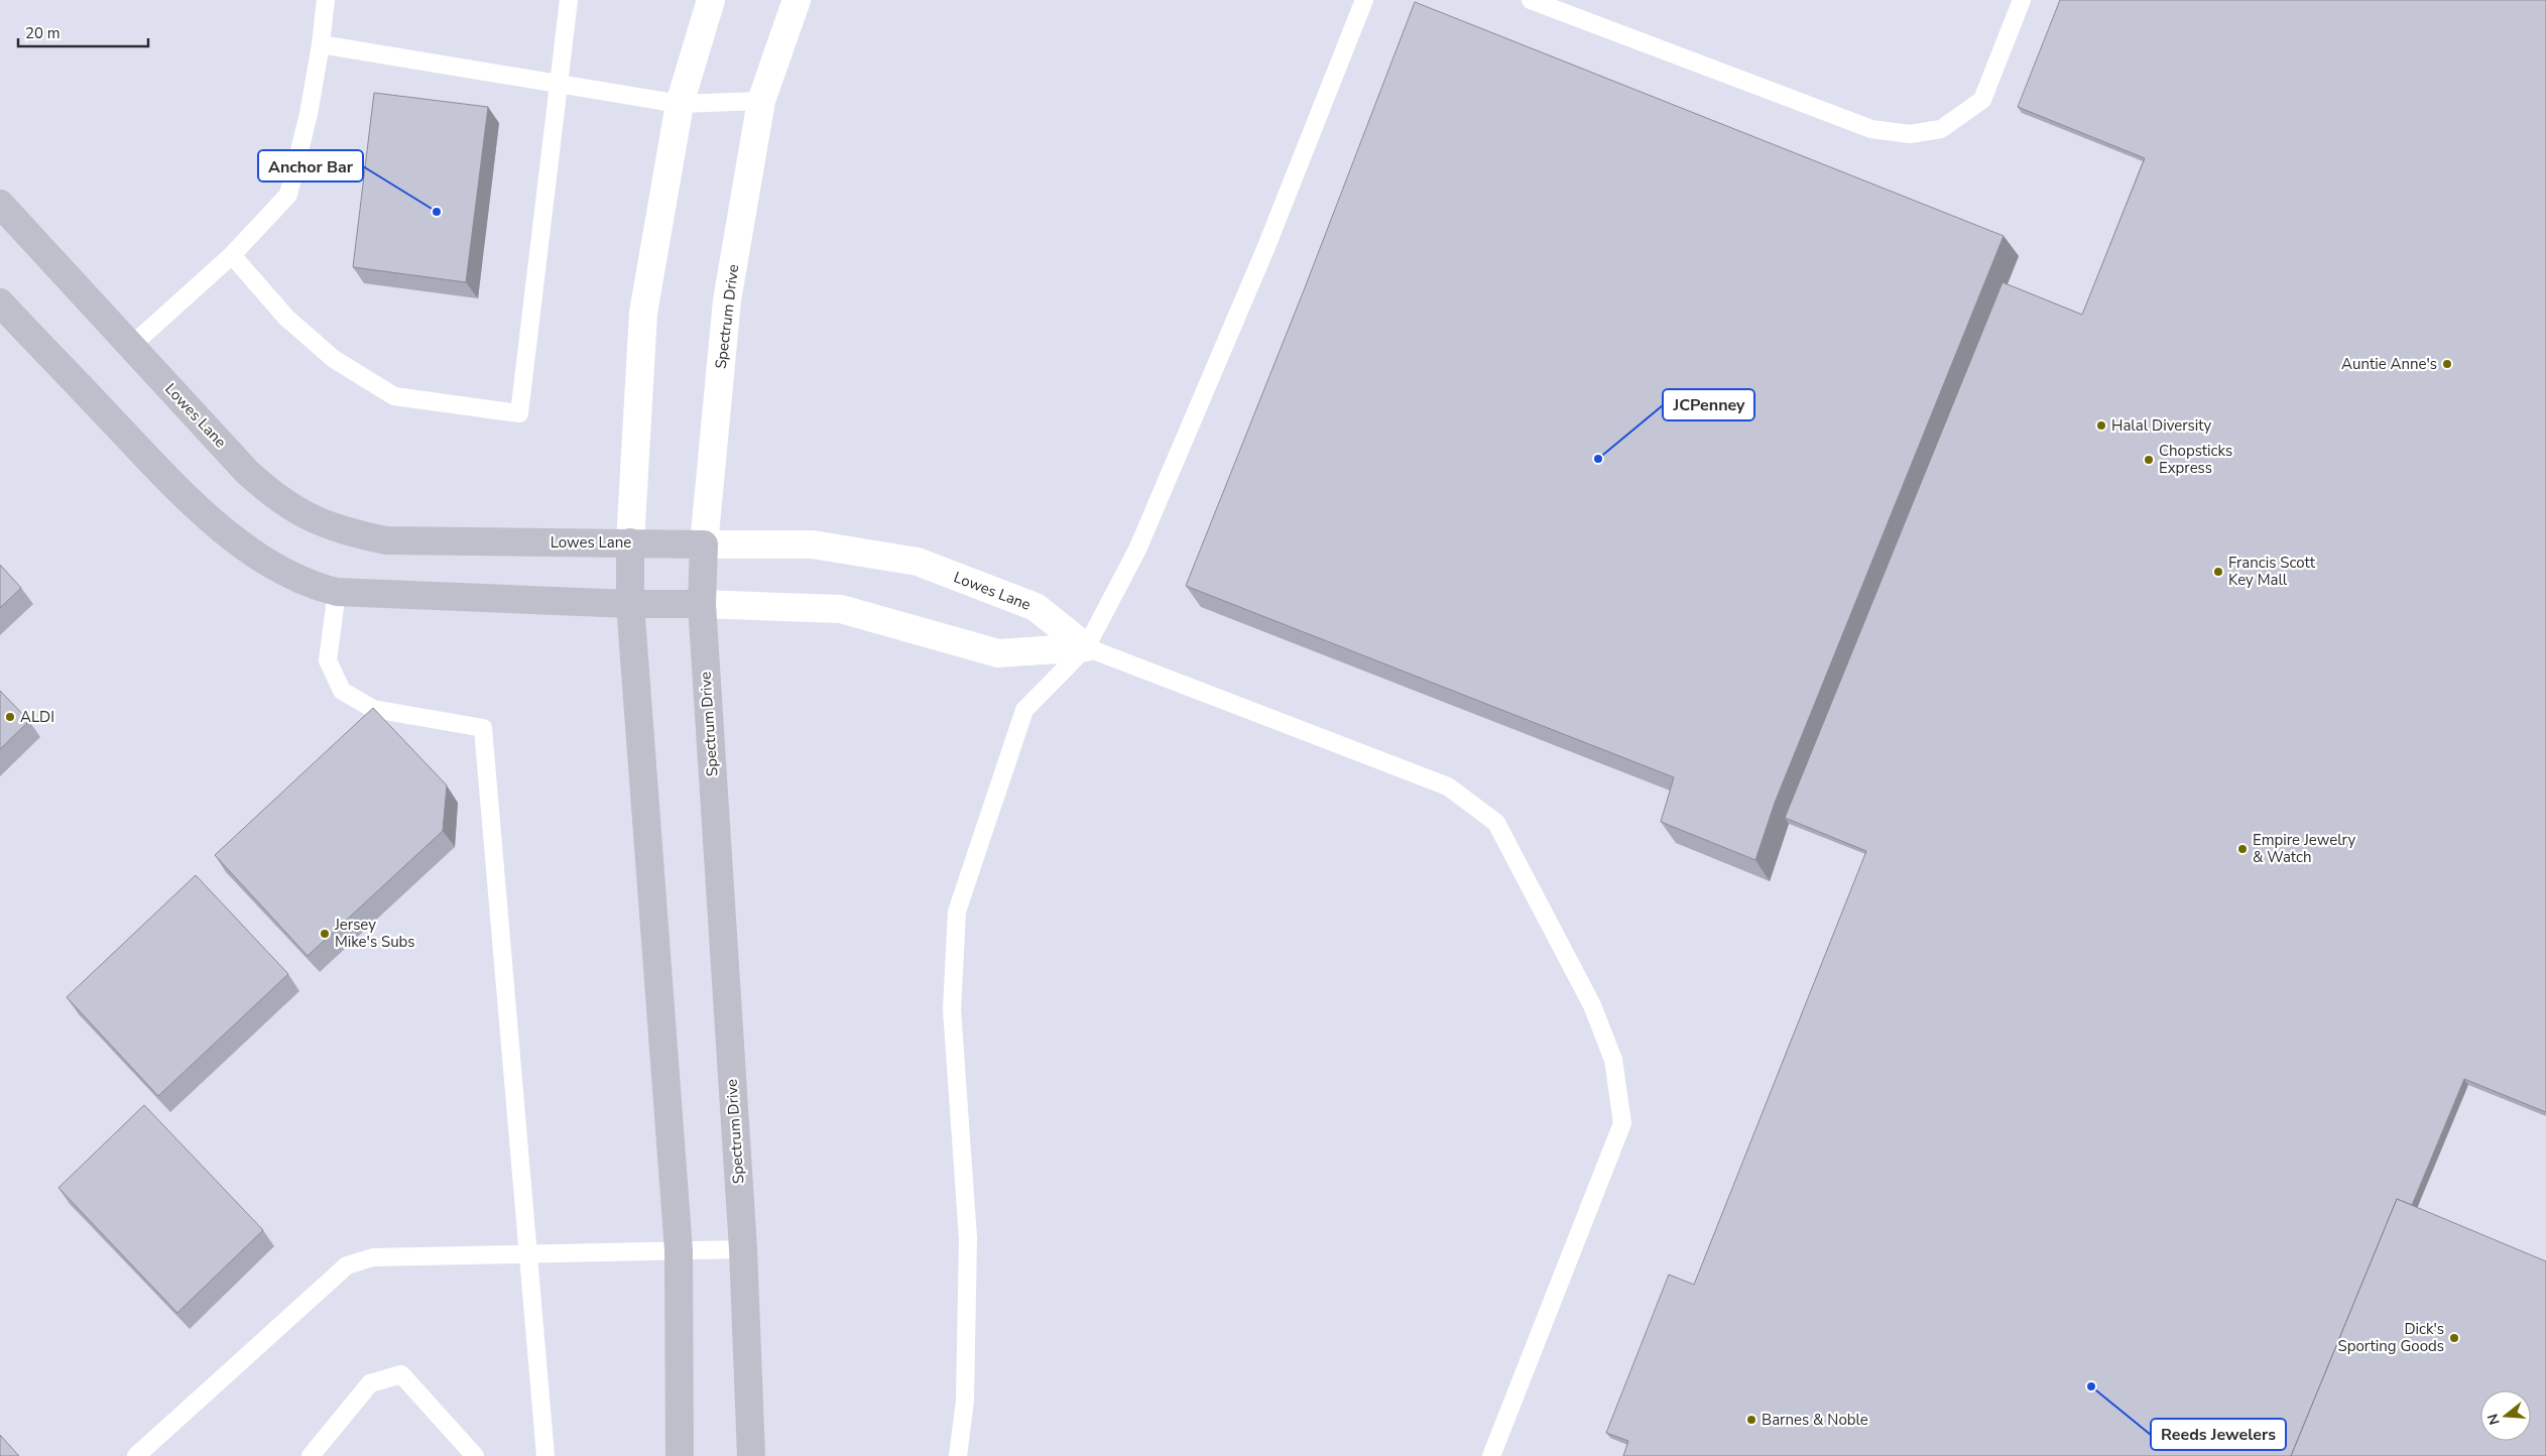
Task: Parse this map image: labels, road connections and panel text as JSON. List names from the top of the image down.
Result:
{
  "streets": {
    "main road": ["Spectrum Drive", "Lowes Lane"]
  },
  "crossings": [
    ["Spectrum Drive", "Lowes Lane"]
  ],
  "places": [
    "Anchor Bar",
    "Auntie Anne's",
    "Halal Diversity",
    "JCPenney",
    "Chopsticks Express",
    "Francis Scott Key Mall",
    "ALDI",
    "Empire Jewelry & Watch",
    "Jersey Mike's Subs",
    "Dick's Sporting Goods",
    "Reeds Jewelers",
    "Barnes & Noble"
  ],
  "scale_bar": "20 m",
  "north": "left"
}
